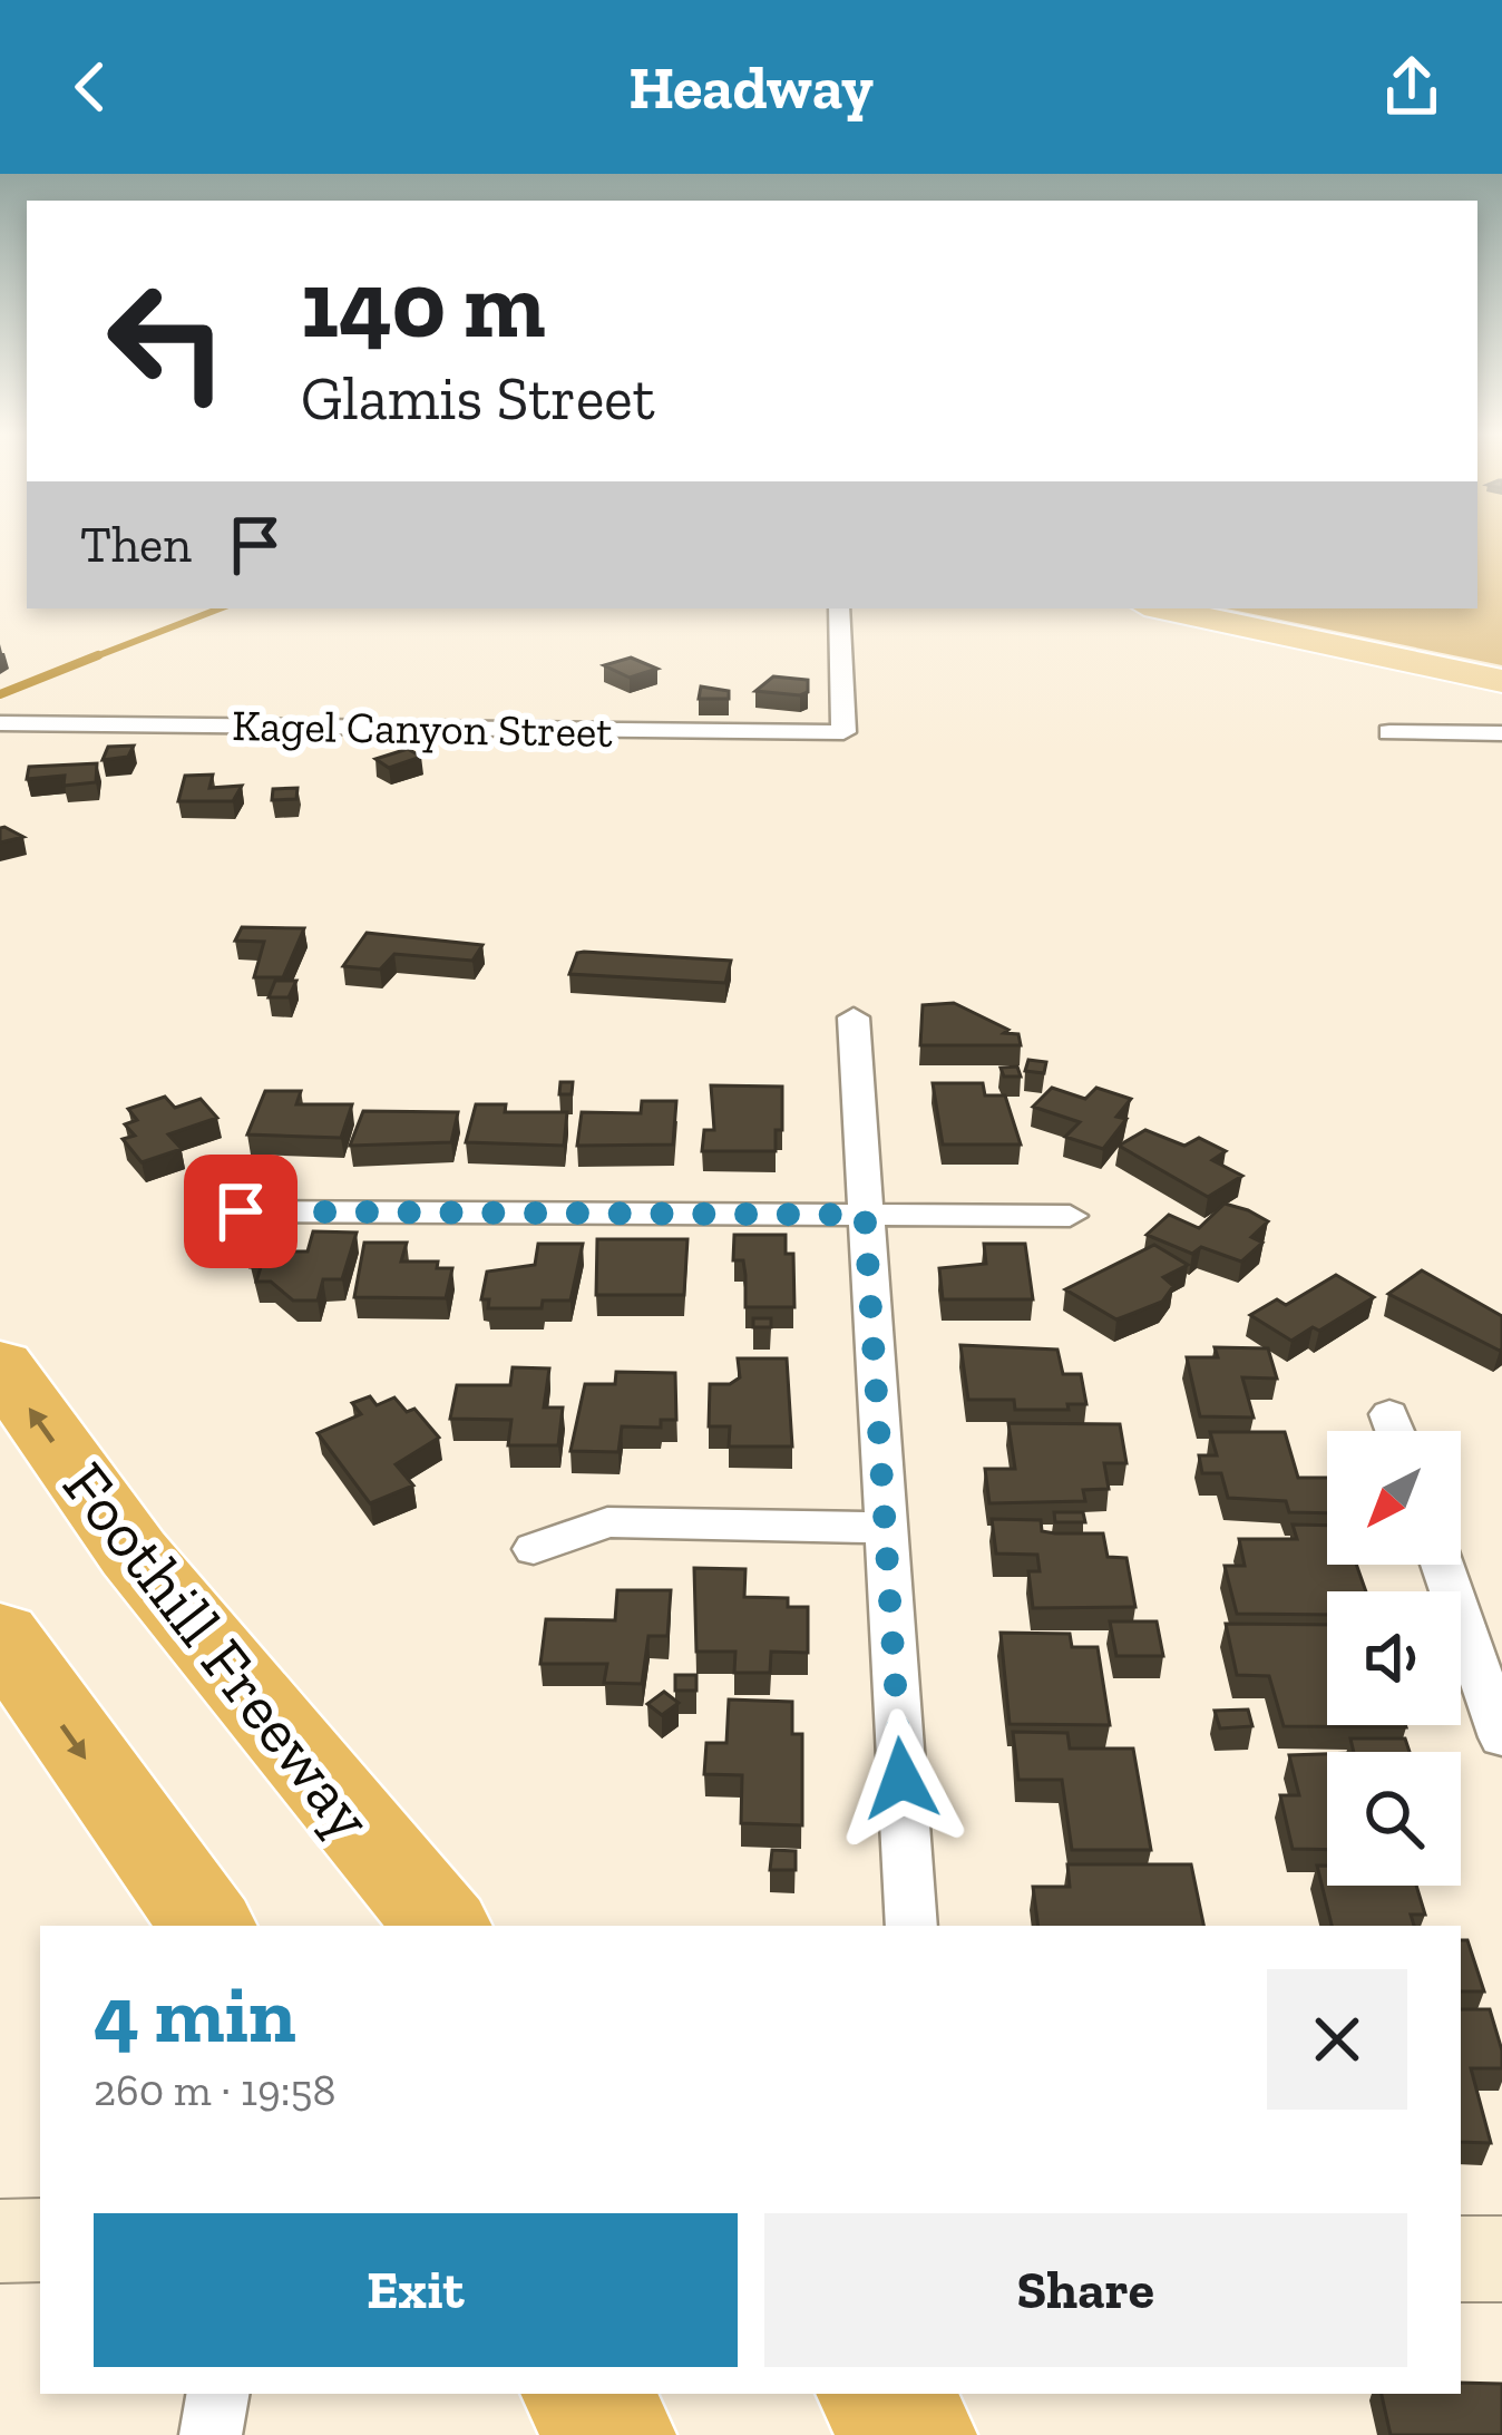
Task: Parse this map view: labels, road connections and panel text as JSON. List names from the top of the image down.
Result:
{
  "streets": {
    "highway": ["Foothill Freeway"],
    "street": ["Kagel Canyon Street"]
  },
  "north": "bottom left",
  "page": {
    "header": "Headway",
    "turn": ["140 m", "Glamis Street"],
    "then": "Then",
    "heading": ["4 min", "260 m · 19:58"],
    "buttons": ["Exit", "Share"]
  }
}
